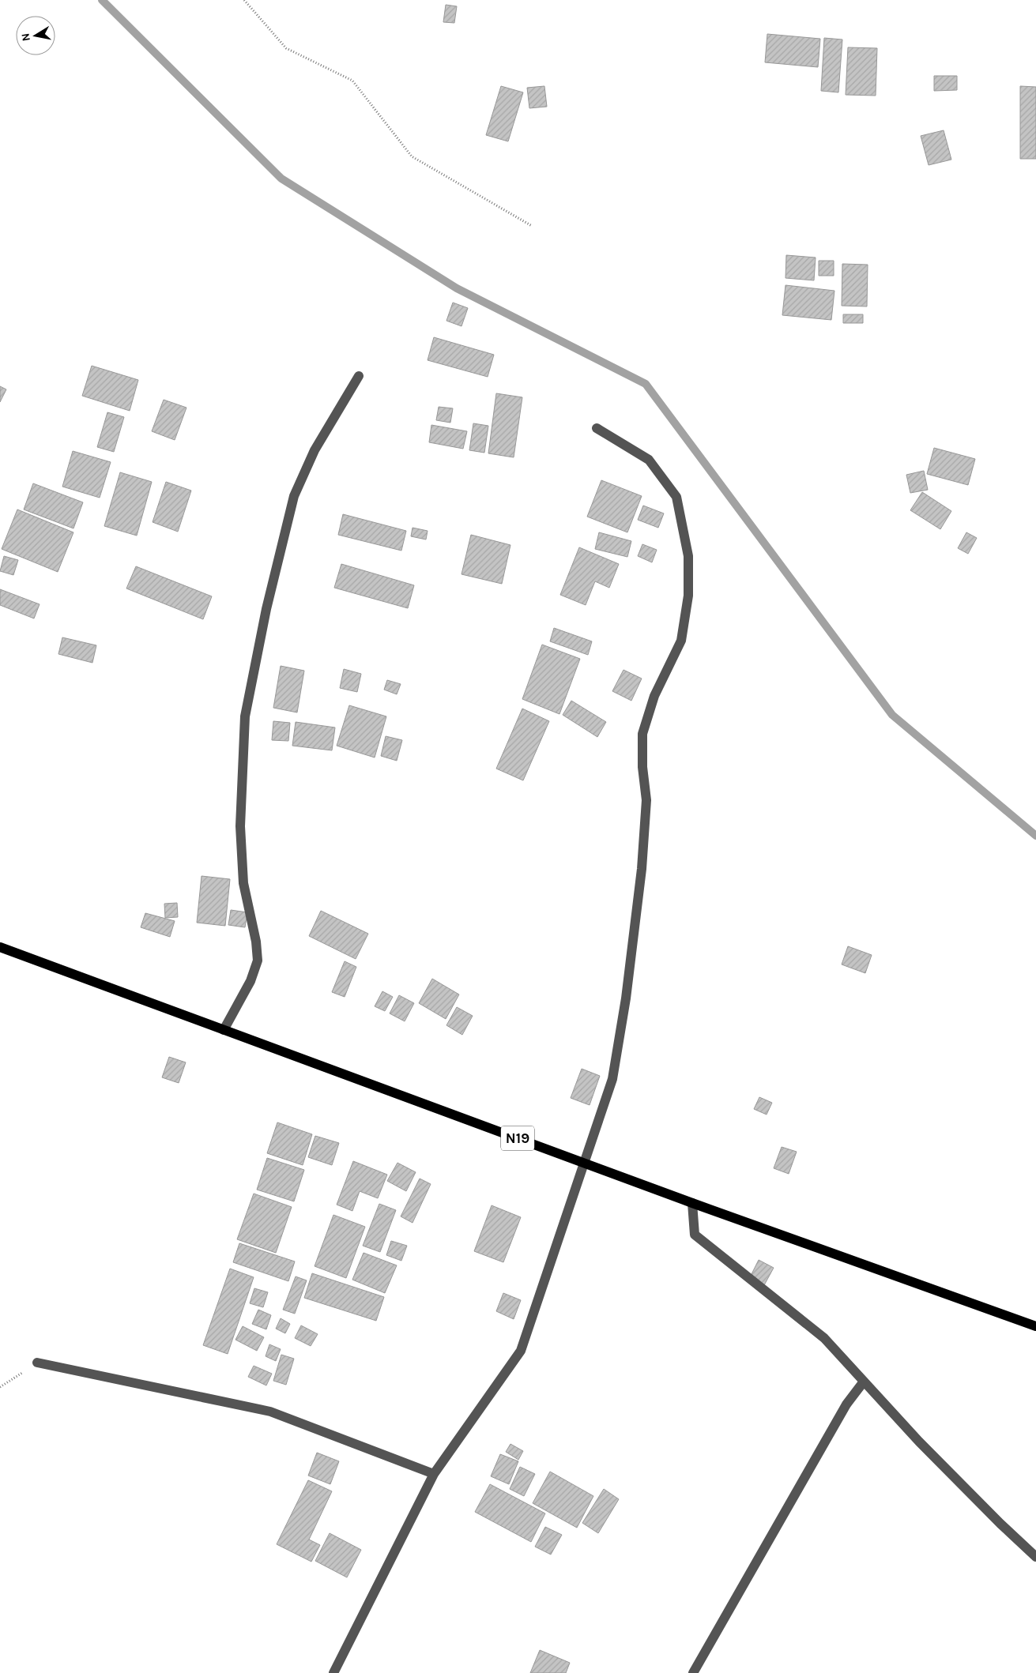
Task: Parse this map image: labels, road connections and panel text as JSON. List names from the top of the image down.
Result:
{
  "streets": {
    "main road": ["N19"]
  },
  "north": "left"
}
